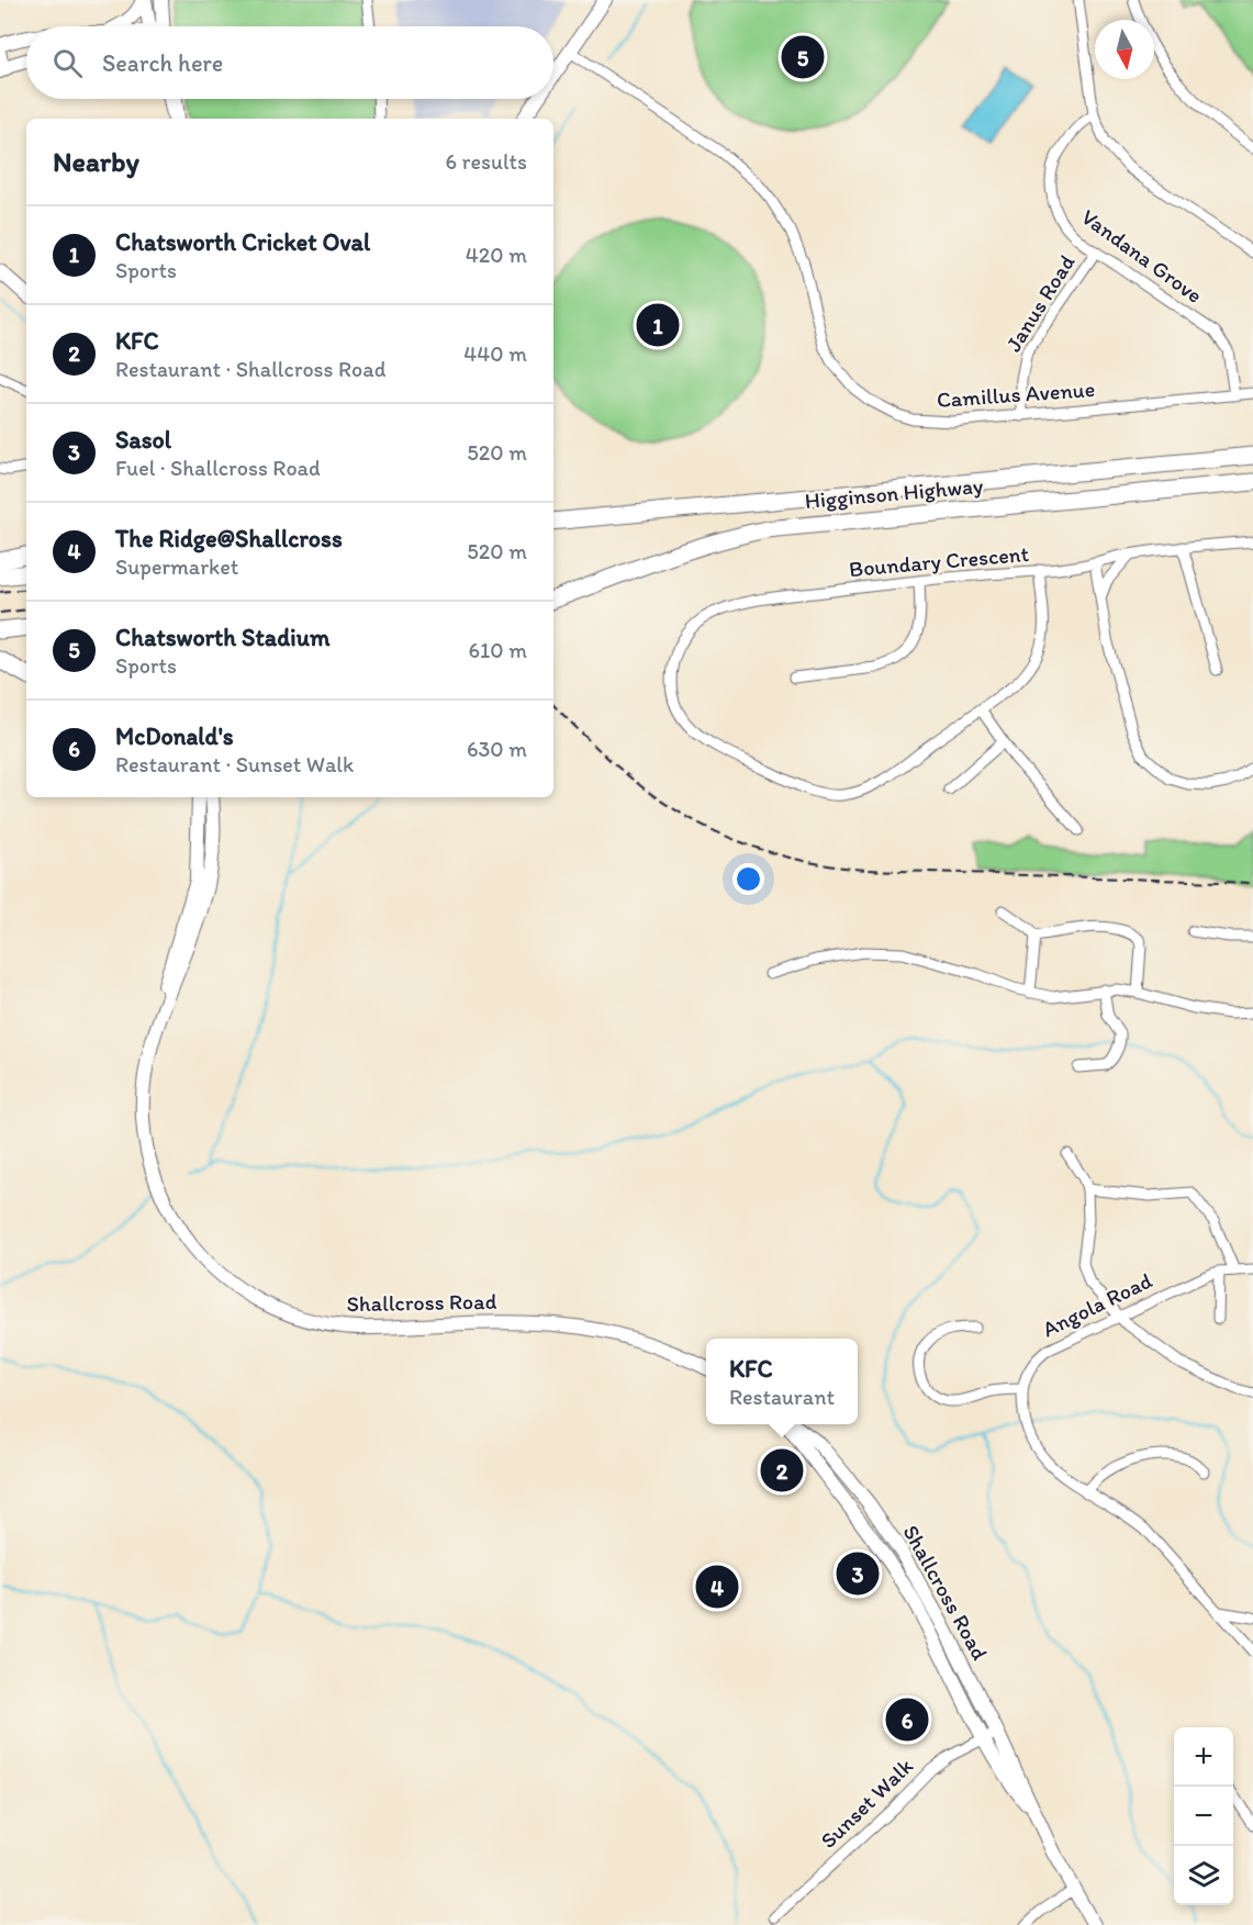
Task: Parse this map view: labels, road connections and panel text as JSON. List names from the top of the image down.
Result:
{
  "streets": {
    "highway": ["Higginson Highway"],
    "street": [
      "Vandana Grove",
      "Janus Road",
      "Camillus Avenue",
      "Boundary Crescent",
      "Shallcross Road",
      "Angola Road",
      "Sunset Walk"
    ]
  },
  "crossings": [
    ["Vandana Grove", "Janus Road"],
    ["Vandana Grove", "Camillus Avenue"],
    ["Janus Road", "Camillus Avenue"],
    ["Shallcross Road", "Sunset Walk"]
  ],
  "north": "bottom",
  "page": {
    "search": "Search here",
    "pins": [
      "5",
      "1",
      "2",
      "3",
      "4",
      "6"
    ],
    "heading": ["Nearby", "6 results"],
    "list": [
      {
        "mark": "1",
        "name": "Chatsworth Cricket Oval",
        "note": "Sports",
        "value": "420 m"
      },
      {
        "mark": "2",
        "name": "KFC",
        "note": "Restaurant · Shallcross Road",
        "value": "440 m"
      },
      {
        "mark": "3",
        "name": "Sasol",
        "note": "Fuel · Shallcross Road",
        "value": "520 m"
      },
      {
        "mark": "4",
        "name": "The Ridge@Shallcross",
        "note": "Supermarket",
        "value": "520 m"
      },
      {
        "mark": "5",
        "name": "Chatsworth Stadium",
        "note": "Sports",
        "value": "610 m"
      },
      {
        "mark": "6",
        "name": "McDonald's",
        "note": "Restaurant · Sunset Walk",
        "value": "630 m"
      }
    ],
    "popup": ["KFC", "Restaurant"],
    "map_buttons": ["+", "−"]
  }
}
